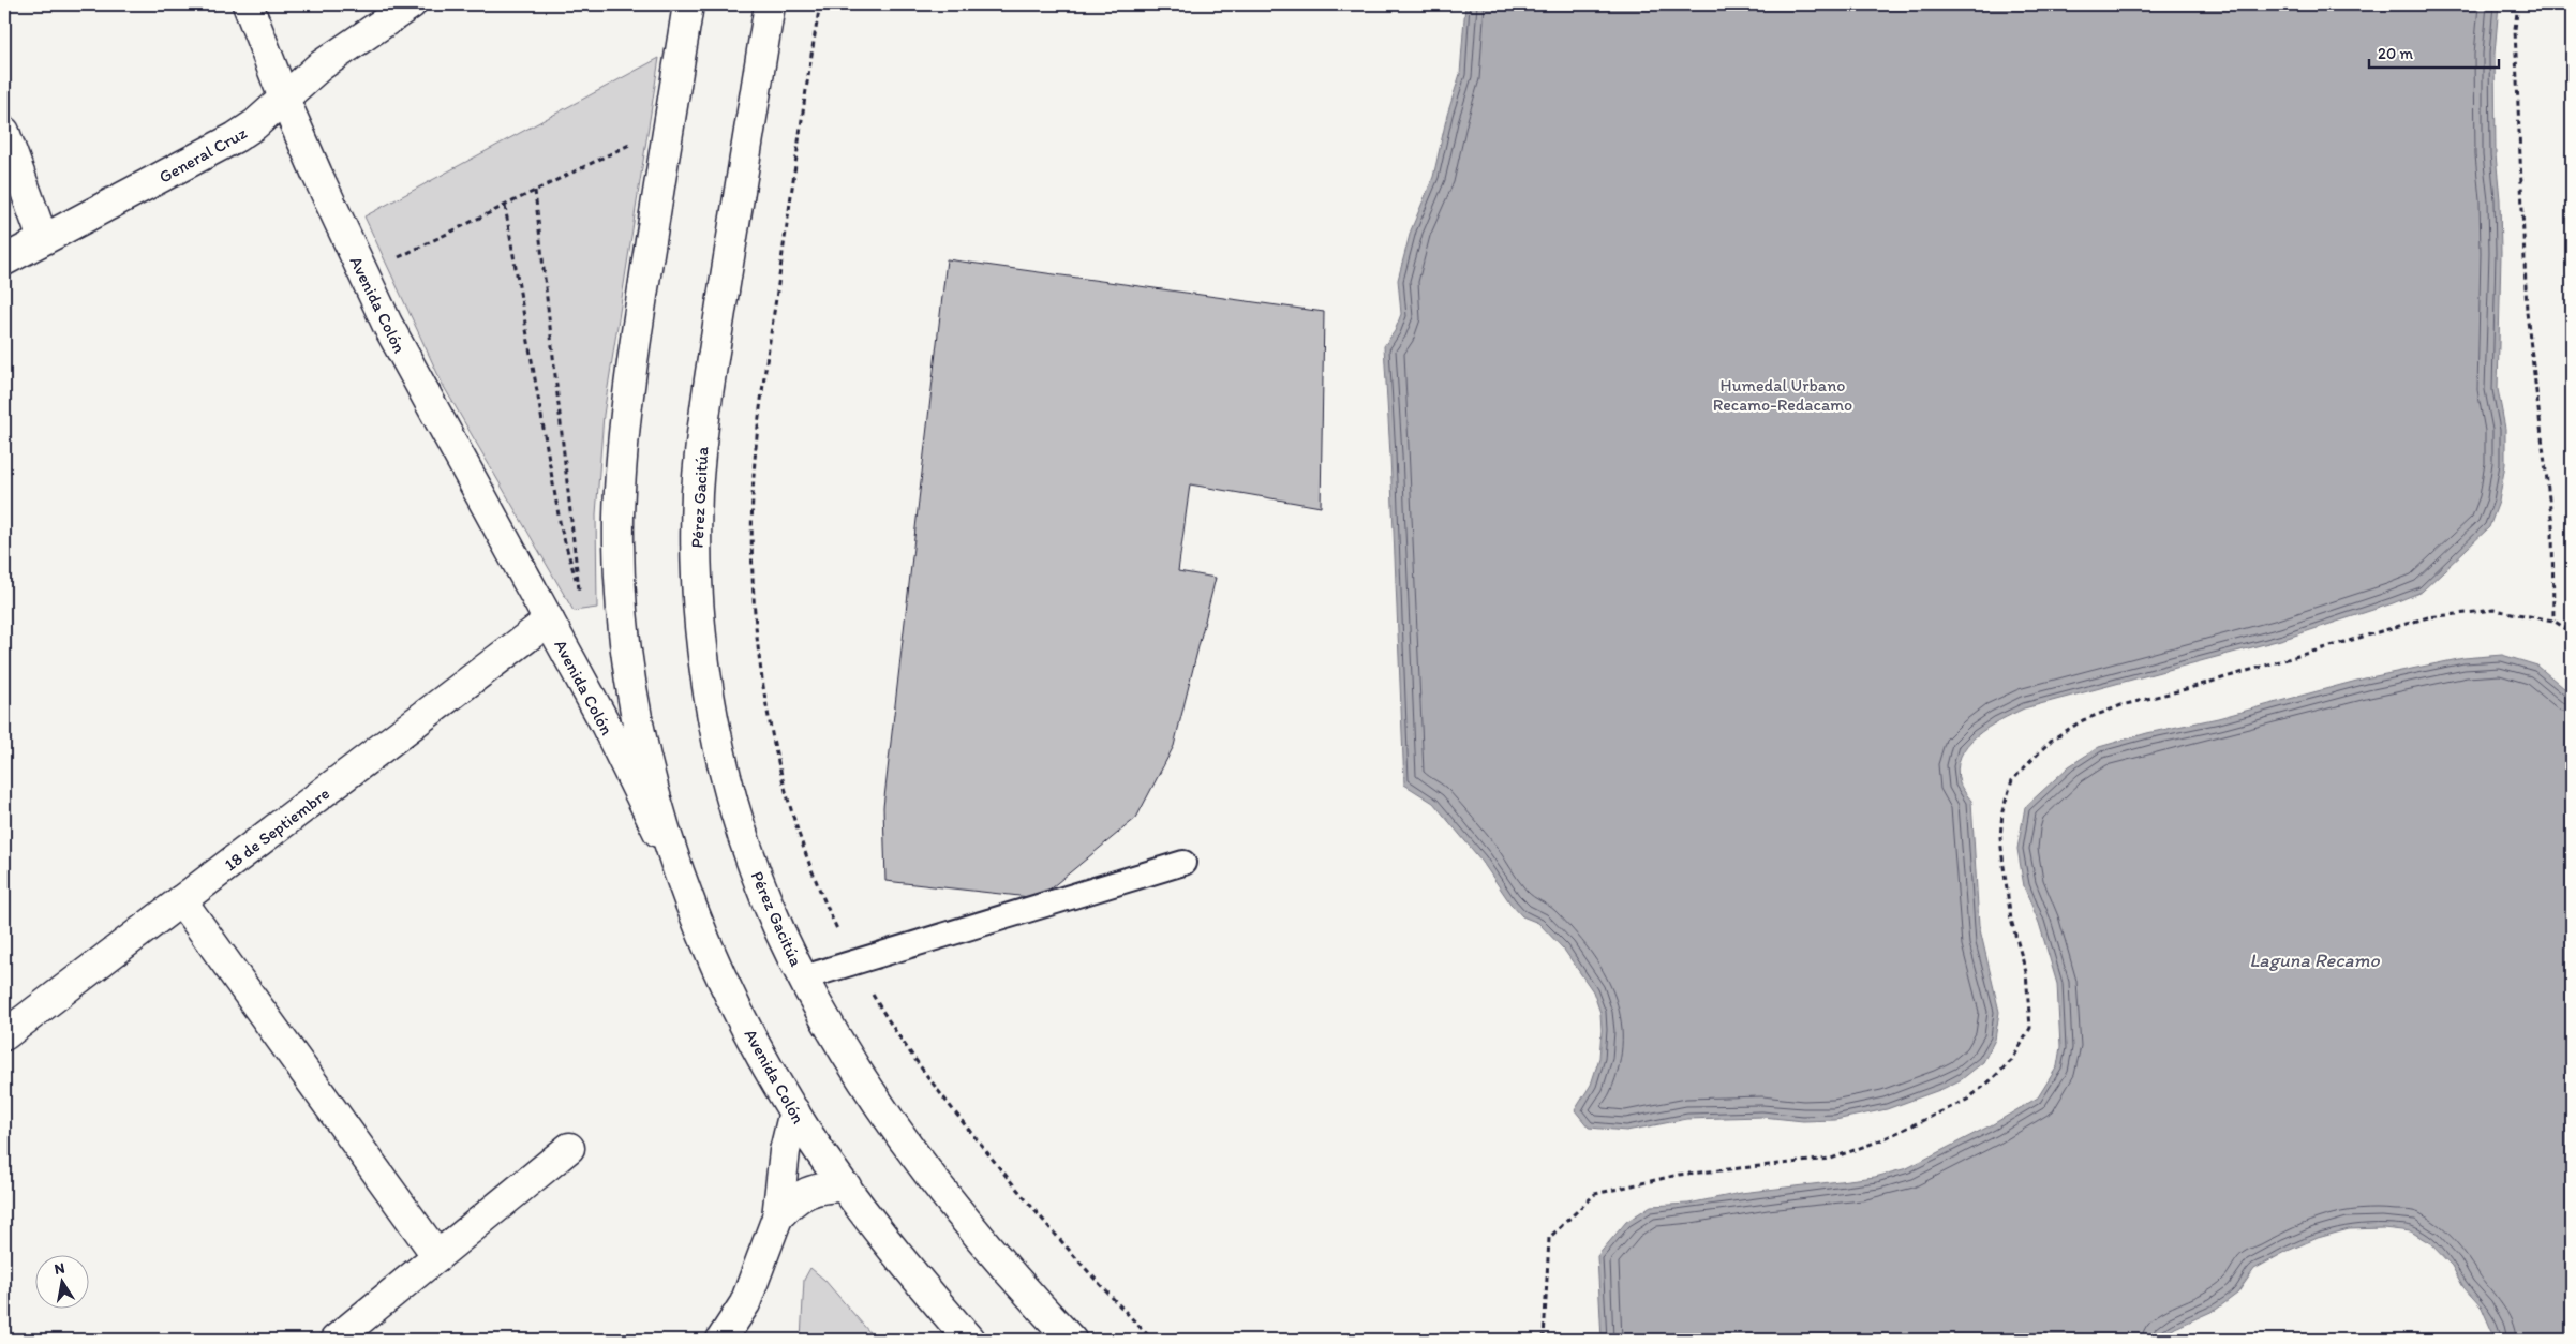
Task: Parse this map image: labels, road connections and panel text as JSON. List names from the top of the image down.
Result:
{
  "streets": {
    "main road": [
      "General Cruz",
      "Avenida Colón",
      "Pérez Gacitúa",
      "18 de Septiembre"
    ]
  },
  "crossings": [
    ["General Cruz", "Avenida Colón"],
    ["Avenida Colón", "18 de Septiembre"]
  ],
  "water": ["Laguna Recamo"],
  "parks": ["Humedal Urbano Recamo-Redacamo"],
  "scale_bar": "20 m",
  "north": "top"
}
